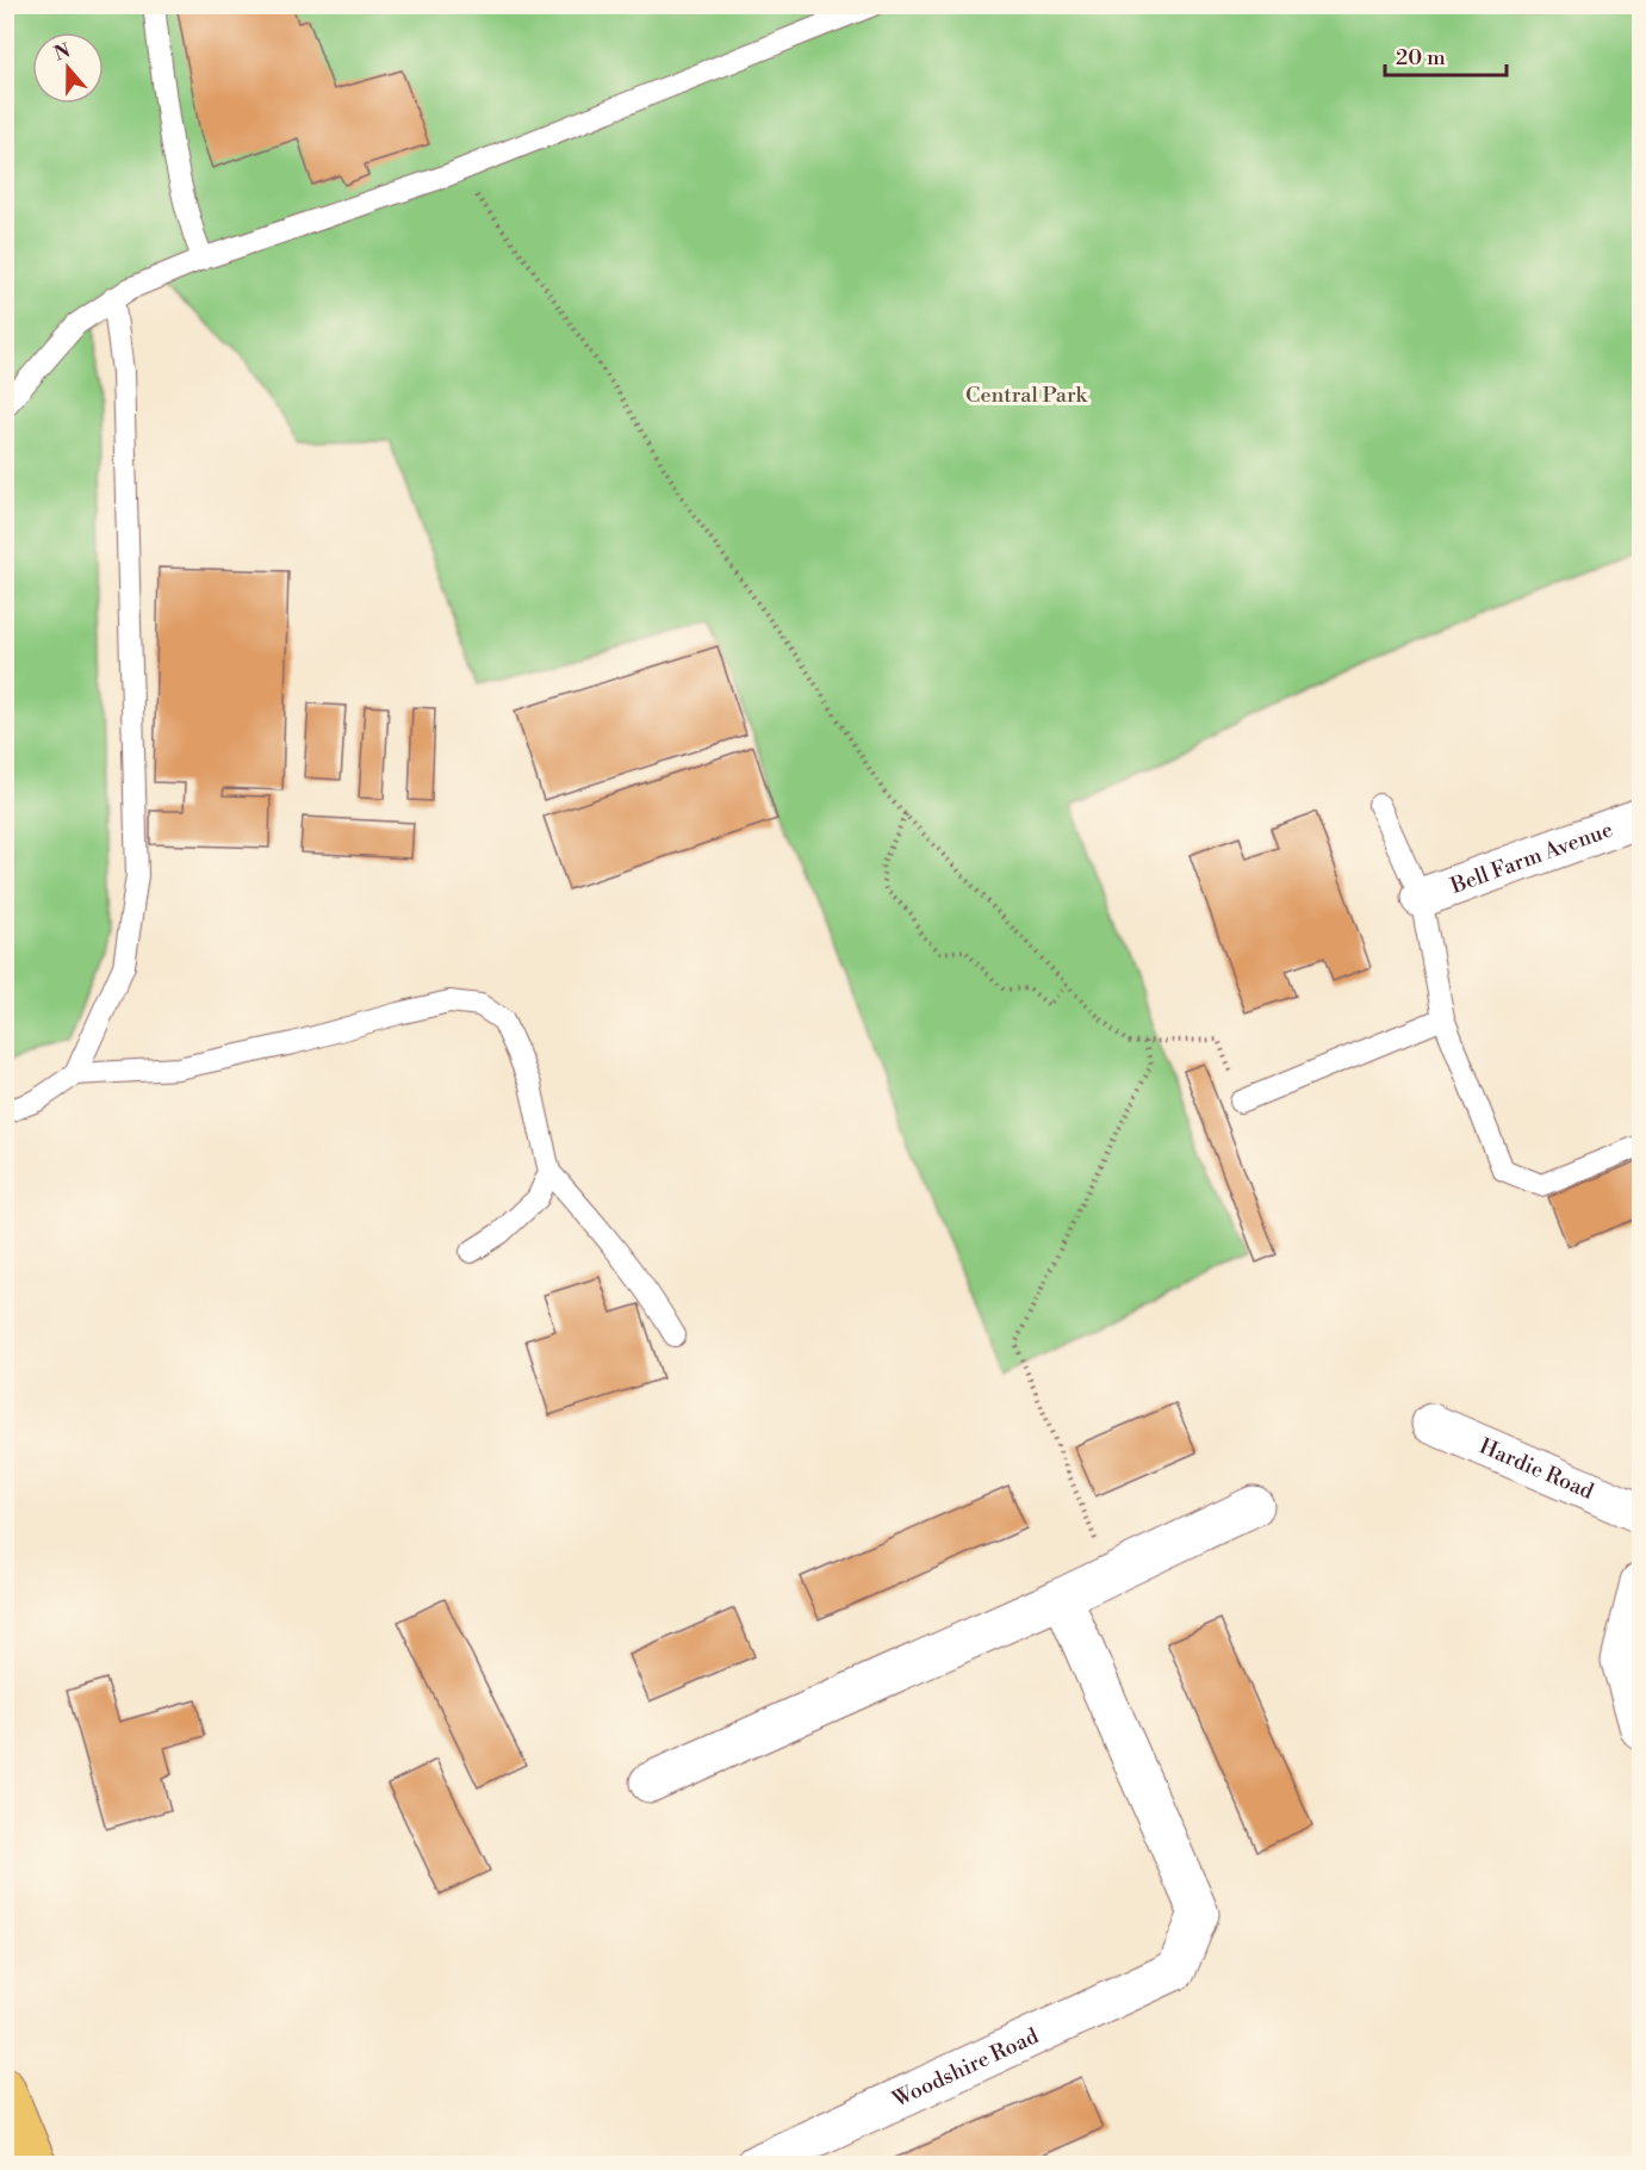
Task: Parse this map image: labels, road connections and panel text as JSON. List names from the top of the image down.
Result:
{
  "streets": {
    "street": ["Bell Farm Avenue", "Hardie Road", "Woodshire Road"]
  },
  "parks": ["Central Park"],
  "scale_bar": "20 m",
  "north": "top"
}
